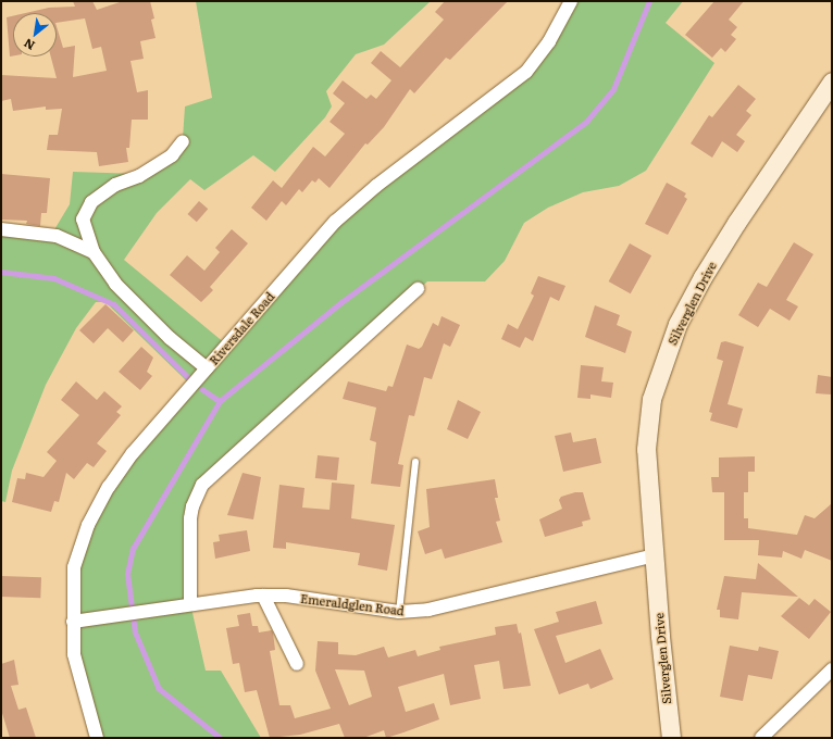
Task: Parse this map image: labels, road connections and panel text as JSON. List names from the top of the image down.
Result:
{
  "streets": {
    "street": ["Silverglen Drive", "Riversdale Road", "Emeraldglen Road"]
  },
  "crossings": [
    ["Silverglen Drive", "Emeraldglen Road"],
    ["Riversdale Road", "Emeraldglen Road"]
  ],
  "north": "bottom left"
}
